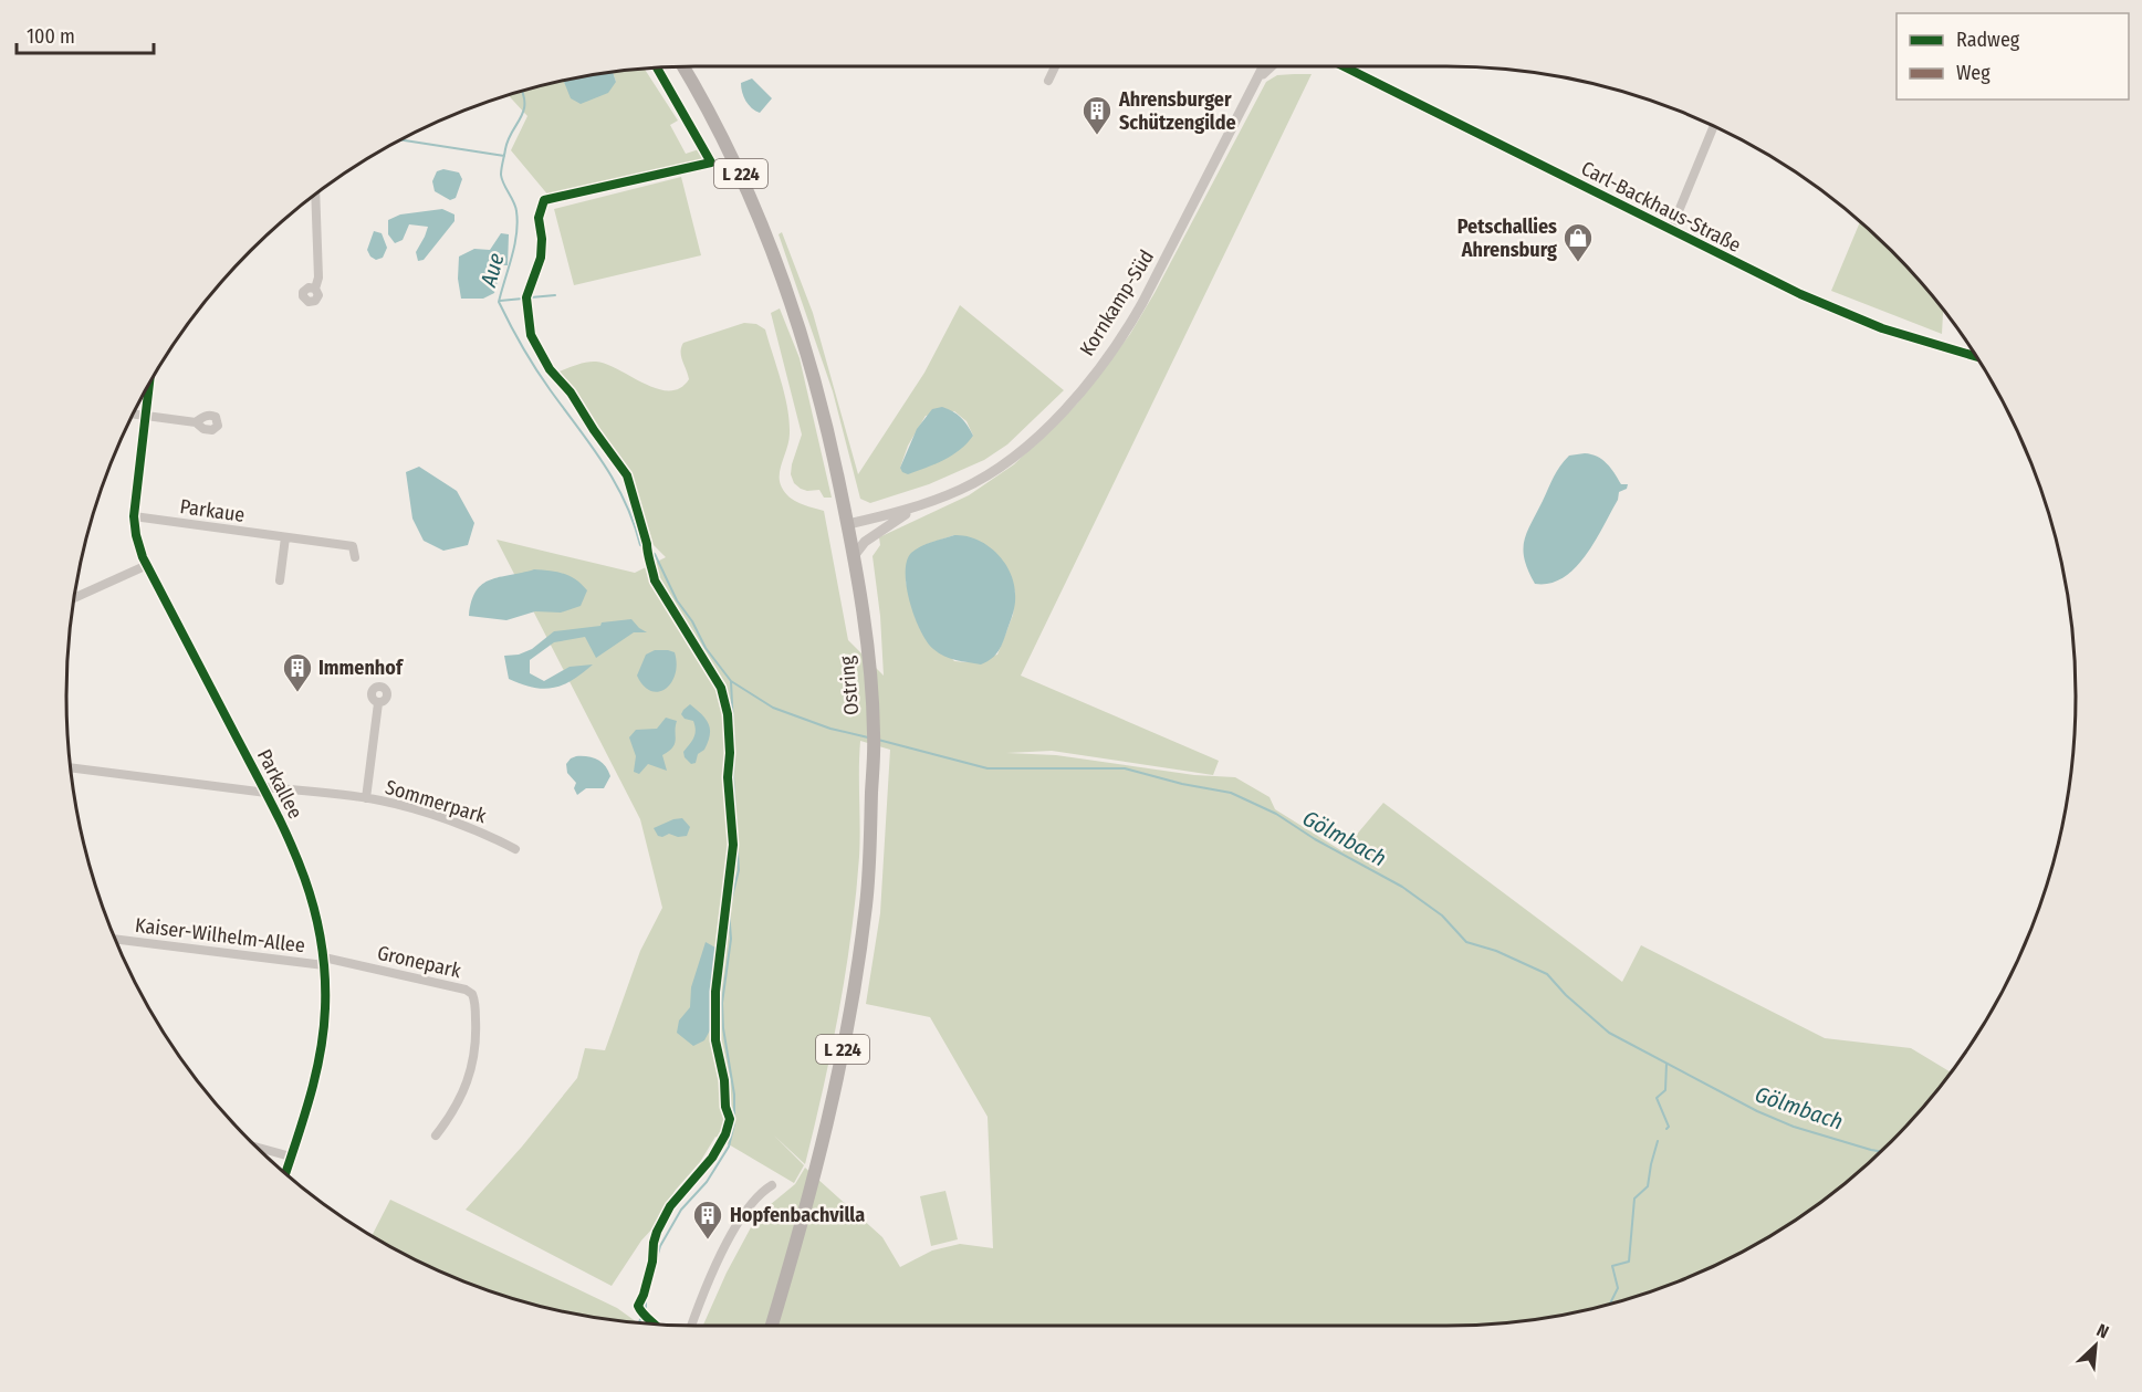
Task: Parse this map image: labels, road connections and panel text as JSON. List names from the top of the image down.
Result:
{
  "streets": {
    "main road": ["L 224", "Ostring"],
    "street": [
      "Carl-Backhaus-Straße",
      "Kornkamp-Süd",
      "Parkaue",
      "Parkallee",
      "Sommerpark",
      "Kaiser-Wilhelm-Allee",
      "Gronepark"
    ]
  },
  "crossings": [
    ["Kornkamp-Süd", "Ostring"],
    ["Parkaue", "Parkallee"],
    ["Parkallee", "Sommerpark"],
    ["Parkallee", "Kaiser-Wilhelm-Allee"],
    ["Parkallee", "Gronepark"],
    ["Kaiser-Wilhelm-Allee", "Gronepark"]
  ],
  "water": ["Aue", "Gölmbach"],
  "places": {
    "building": ["Ahrensburger Schützengilde", "Immenhof", "Hopfenbachvilla"],
    "shop": ["Petschallies Ahrensburg"]
  },
  "legend": ["Radweg", "Weg"],
  "scale_bar": "100 m",
  "north": "top right"
}
